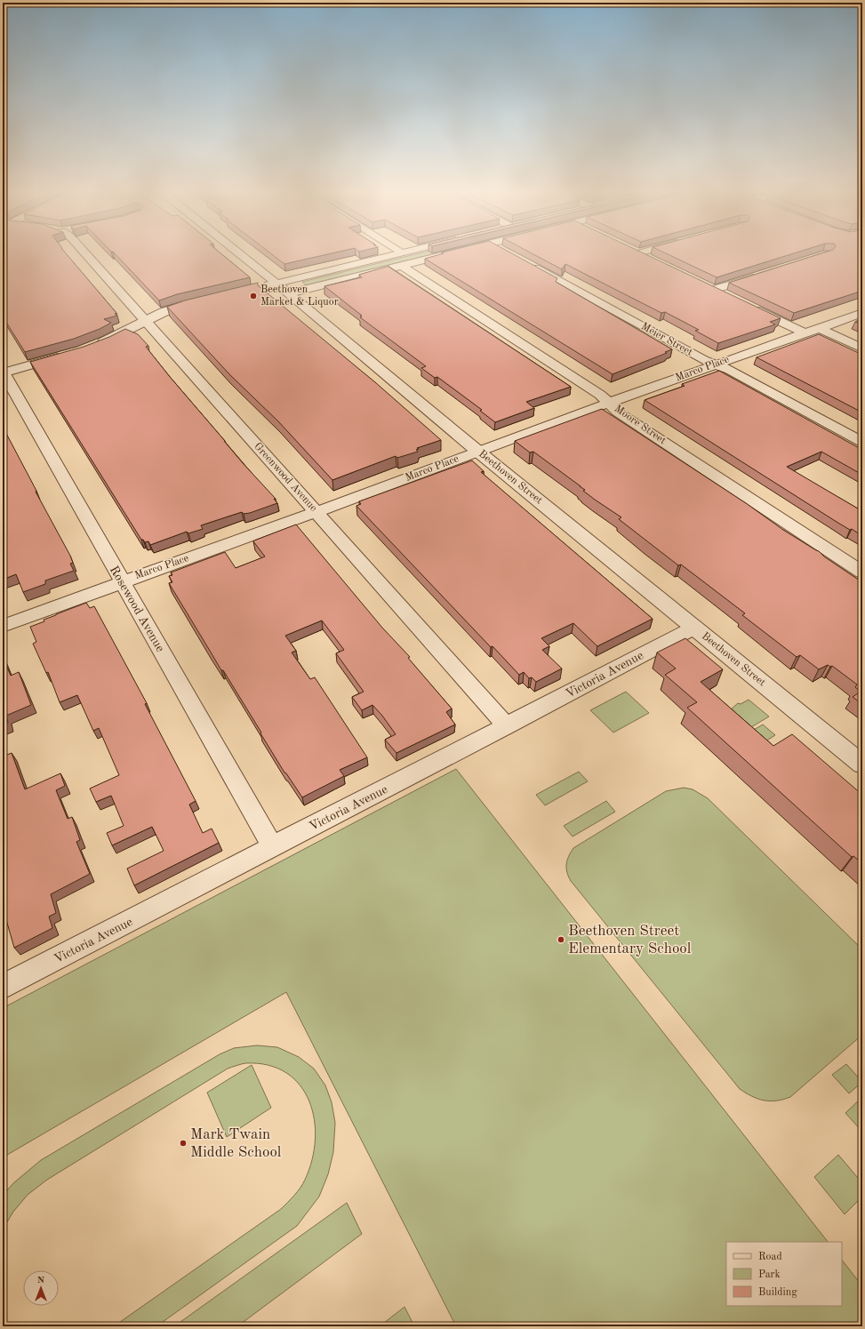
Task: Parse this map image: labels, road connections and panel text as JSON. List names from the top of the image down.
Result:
{
  "streets": {
    "street": [
      "Meier Street",
      "Marco Place",
      "Moore Street",
      "Greenwood Avenue",
      "Beethoven Street",
      "Rosewood Avenue",
      "Victoria Avenue"
    ]
  },
  "crossings": [
    ["Meier Street", "Marco Place"],
    ["Marco Place", "Moore Street"],
    ["Marco Place", "Greenwood Avenue"],
    ["Marco Place", "Beethoven Street"],
    ["Marco Place", "Rosewood Avenue"],
    ["Greenwood Avenue", "Victoria Avenue"],
    ["Beethoven Street", "Victoria Avenue"],
    ["Rosewood Avenue", "Victoria Avenue"]
  ],
  "places": ["Beethoven Market & Liquor", "Beethoven Street Elementary School", "Mark Twain Middle School"],
  "legend": ["Road", "Park", "Building"],
  "north": "top"
}
